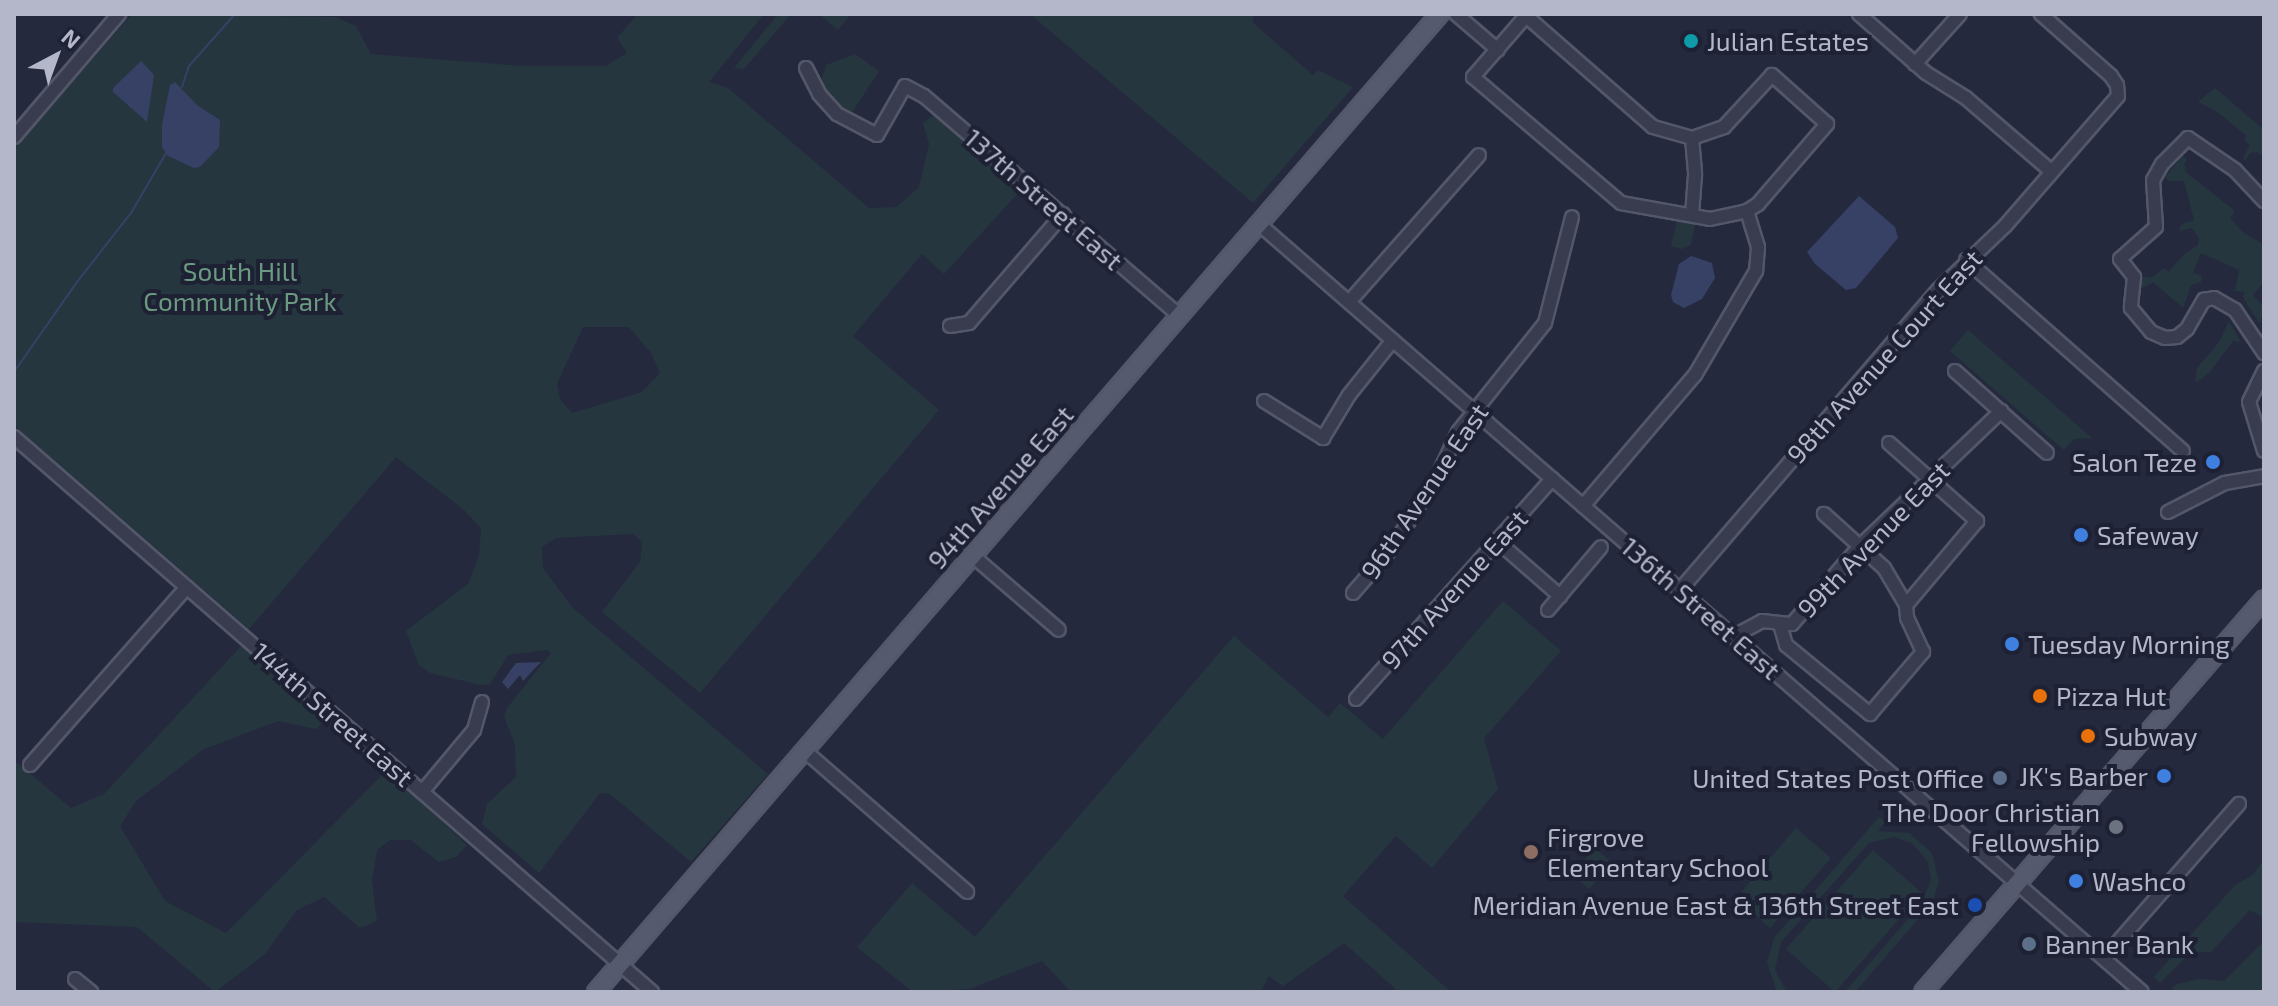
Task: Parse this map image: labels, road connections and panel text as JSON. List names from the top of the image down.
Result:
{
  "streets": {
    "main road": ["94th Avenue East"],
    "street": [
      "137th Street East",
      "98th Avenue Court East",
      "96th Avenue East",
      "99th Avenue East",
      "97th Avenue East",
      "136th Street East",
      "144th Street East"
    ]
  },
  "crossings": [
    ["137th Street East", "94th Avenue East"],
    ["98th Avenue Court East", "136th Street East"],
    ["94th Avenue East", "136th Street East"],
    ["94th Avenue East", "144th Street East"],
    ["96th Avenue East", "136th Street East"],
    ["99th Avenue East", "136th Street East"],
    ["97th Avenue East", "136th Street East"]
  ],
  "parks": ["South Hill Community Park"],
  "places": [
    "Julian Estates",
    "Salon Teze",
    "Safeway",
    "Tuesday Morning",
    "Pizza Hut",
    "Subway",
    "JK's Barber",
    "United States Post Office",
    "The Door Christian Fellowship",
    "Firgrove Elementary School",
    "Washco",
    "Meridian Avenue East & 136th Street East",
    "Banner Bank"
  ],
  "north": "top right"
}
